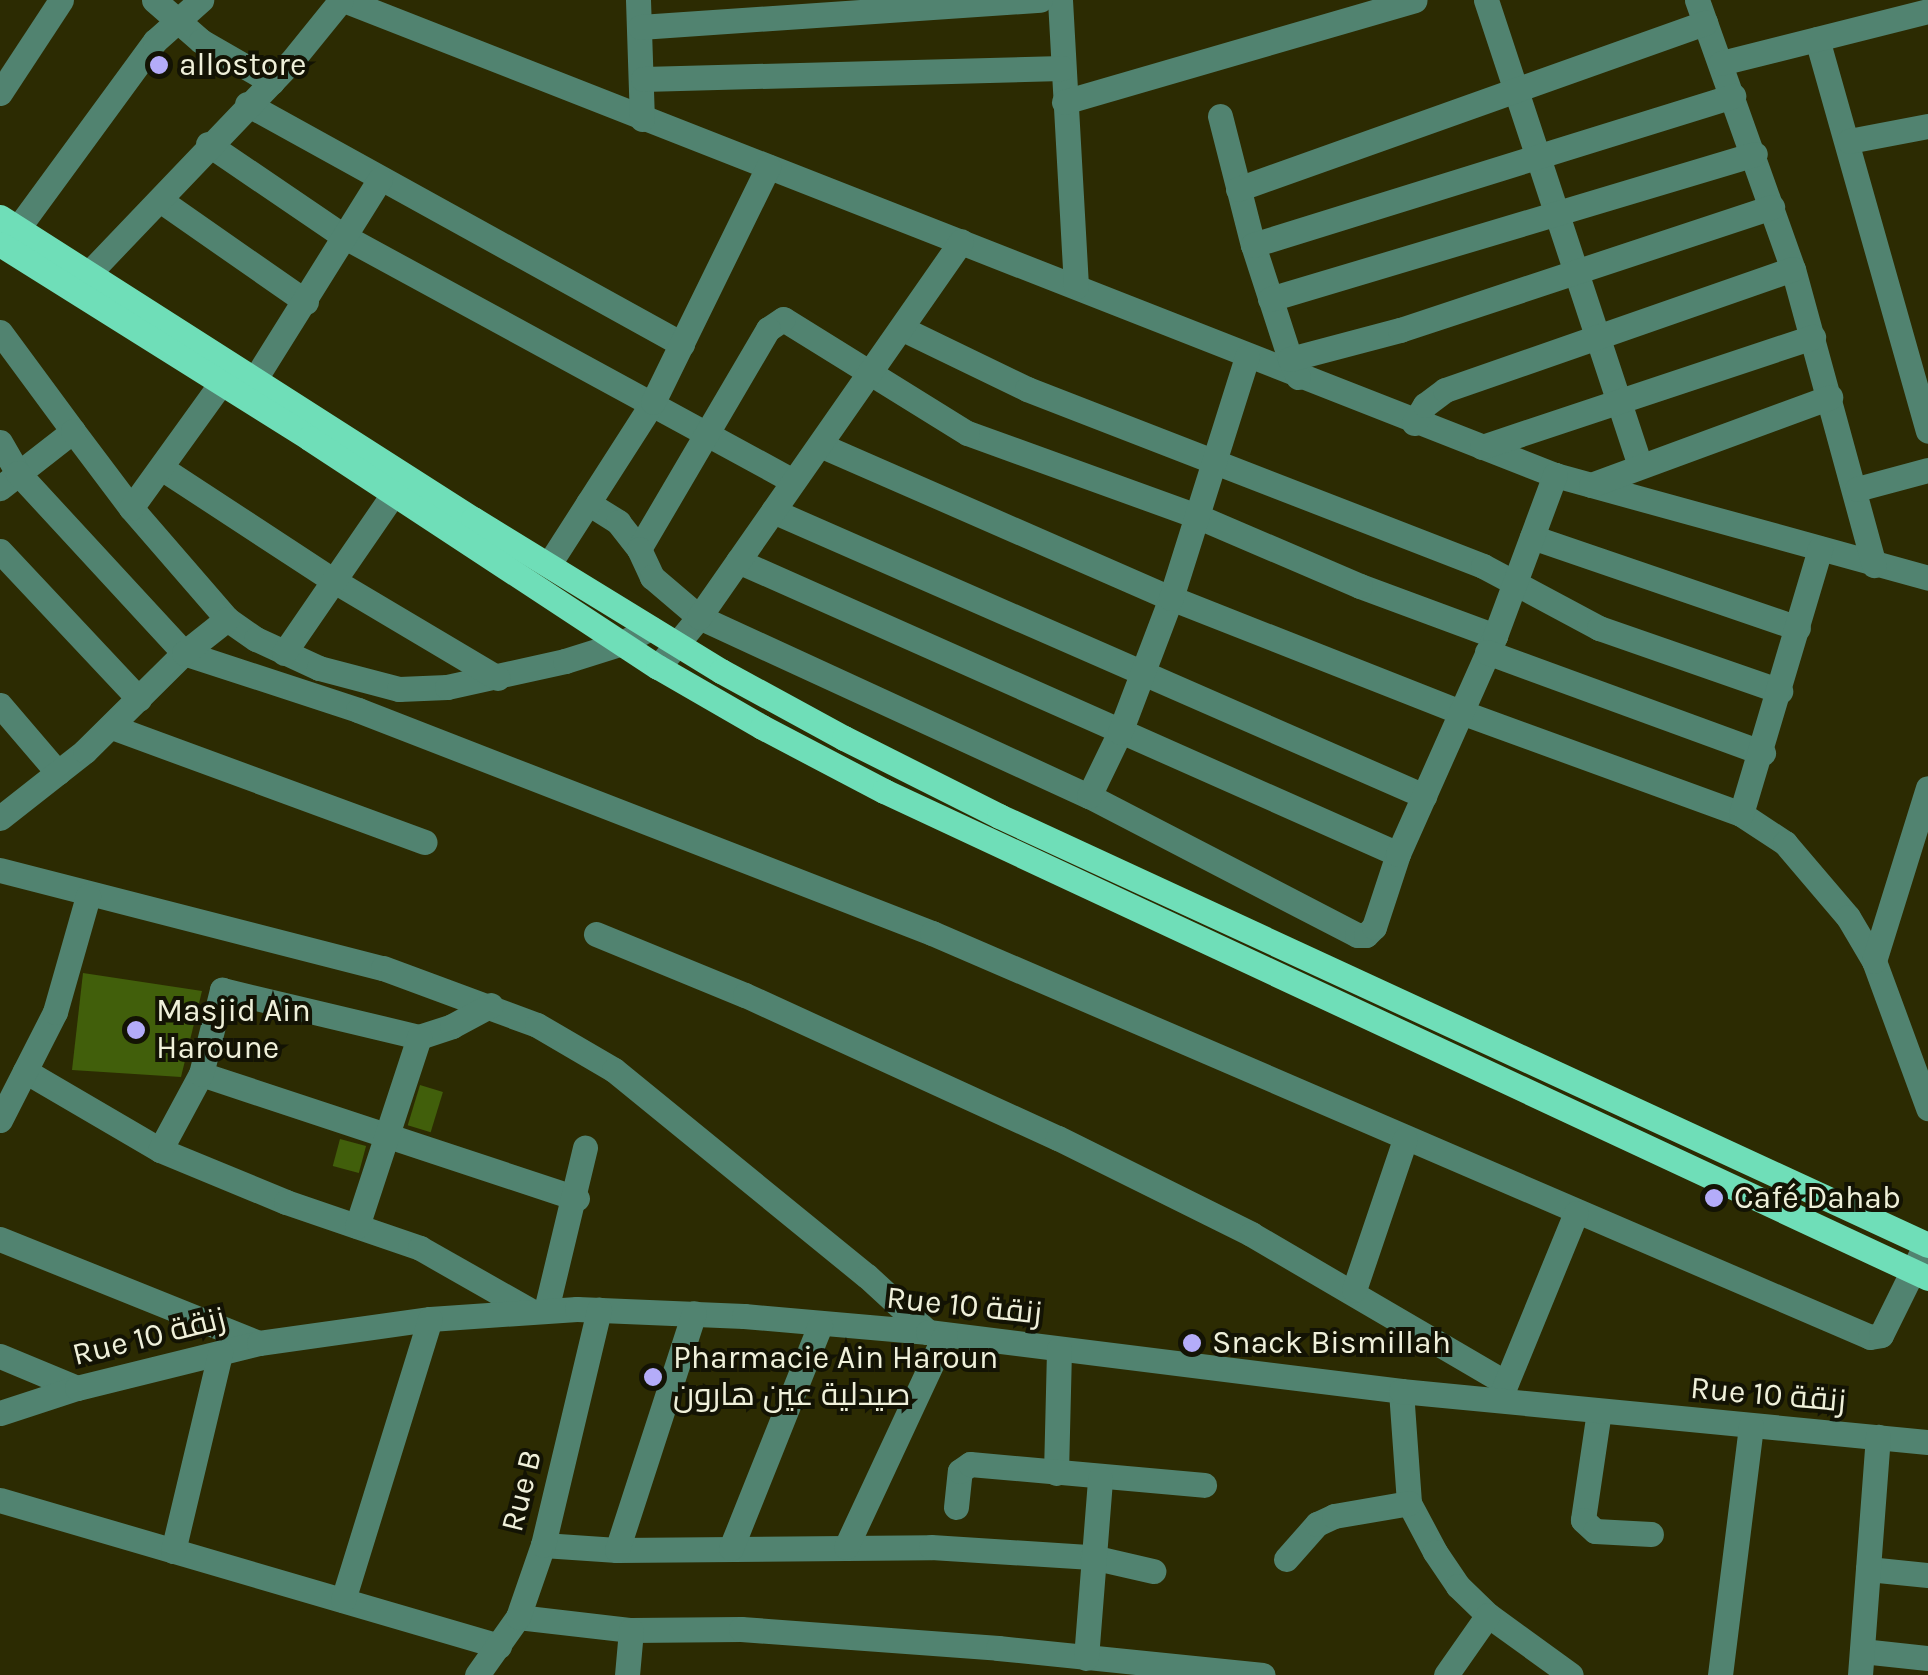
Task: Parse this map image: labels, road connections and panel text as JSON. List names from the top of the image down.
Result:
{
  "streets": {
    "street": ["Rue 10 زنقة", "Rue B"]
  },
  "crossings": [
    ["Rue 10 زنقة", "Rue B"]
  ],
  "places": [
    "allostore",
    "Masjid Ain Haroune",
    "Café Dahab",
    "Snack Bismillah",
    "Pharmacie Ain Haroun صيدلية عين هارون"
  ]
}
